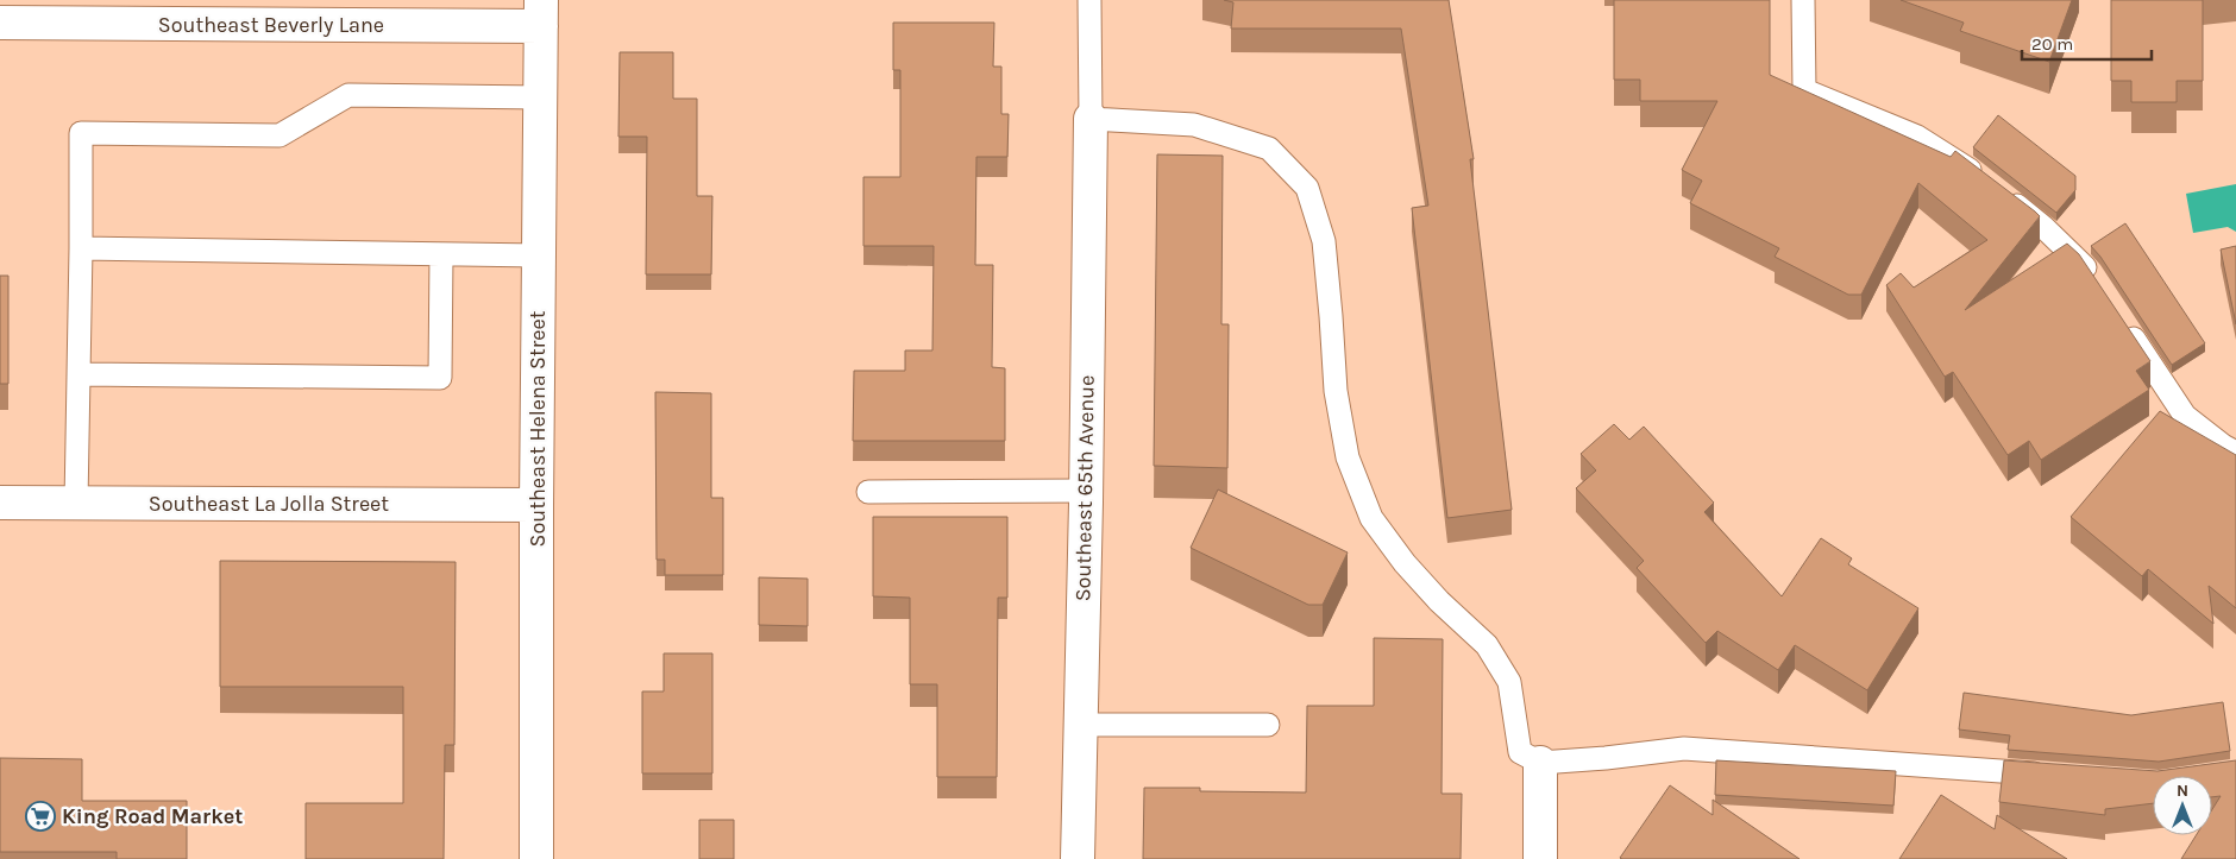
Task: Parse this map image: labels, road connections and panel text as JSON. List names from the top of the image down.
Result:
{
  "streets": {
    "street": [
      "Southeast Beverly Lane",
      "Southeast Helena Street",
      "Southeast 65th Avenue",
      "Southeast La Jolla Street"
    ]
  },
  "crossings": [
    ["Southeast Beverly Lane", "Southeast Helena Street"],
    ["Southeast Helena Street", "Southeast La Jolla Street"]
  ],
  "places": {
    "supermarket": ["King Road Market"]
  },
  "scale_bar": "20 m",
  "north": "top"
}
